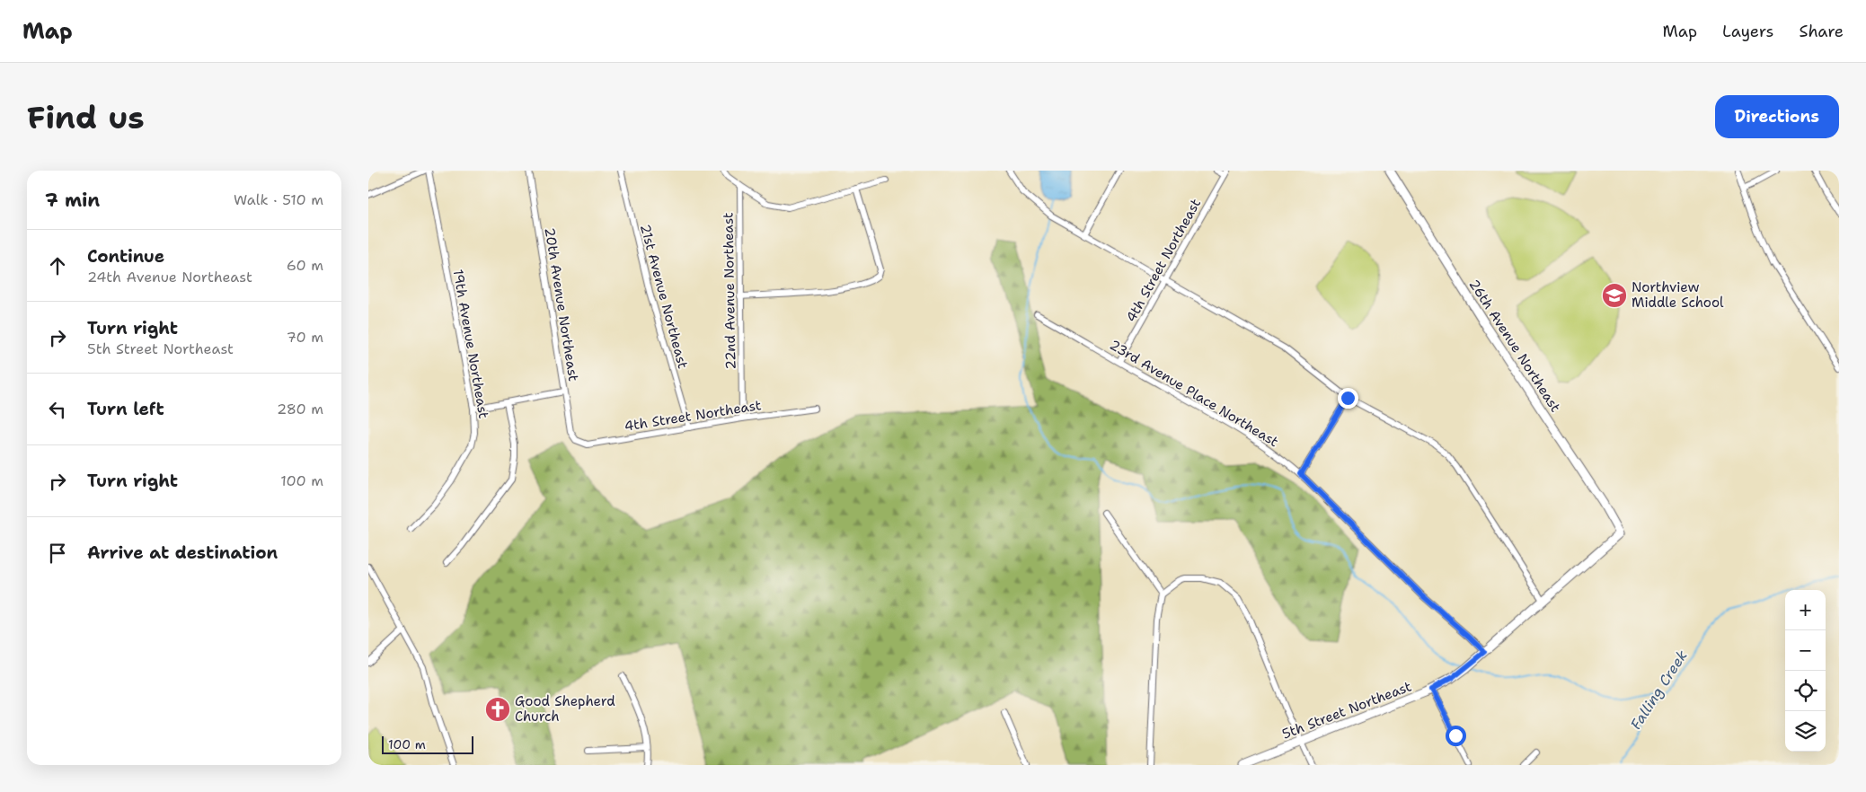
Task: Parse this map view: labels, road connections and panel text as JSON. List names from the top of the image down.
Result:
{
  "streets": {
    "street": [
      "4th Street Northeast",
      "22nd Avenue Northeast",
      "21st Avenue Northeast",
      "20th Avenue Northeast",
      "19th Avenue Northeast",
      "26th Avenue Northeast",
      "23rd Avenue Place Northeast",
      "5th Street Northeast"
    ]
  },
  "crossings": [
    ["4th Street Northeast", "22nd Avenue Northeast"],
    ["4th Street Northeast", "21st Avenue Northeast"],
    ["4th Street Northeast", "20th Avenue Northeast"],
    ["4th Street Northeast", "23rd Avenue Place Northeast"],
    ["26th Avenue Northeast", "5th Street Northeast"],
    ["23rd Avenue Place Northeast", "5th Street Northeast"]
  ],
  "water": ["Falling Creek"],
  "places": {
    "school or university": ["Northview Middle School"],
    "church": ["Good Shepherd Church"]
  },
  "scale_bar": "100 m",
  "page": {
    "header": "Map",
    "nav": ["Map", "Layers", "Share"],
    "buttons": "Directions",
    "title": "Find us",
    "heading": ["7 min", "Walk · 510 m"],
    "list": [
      ["Continue", "24th Avenue Northeast", "60 m"],
      ["Turn right", "5th Street Northeast", "70 m"],
      ["Turn left", "280 m"],
      ["Turn right", "100 m"],
      "Arrive at destination"
    ],
    "map_buttons": ["+", "−"],
    "scale": "100 m"
  }
}
